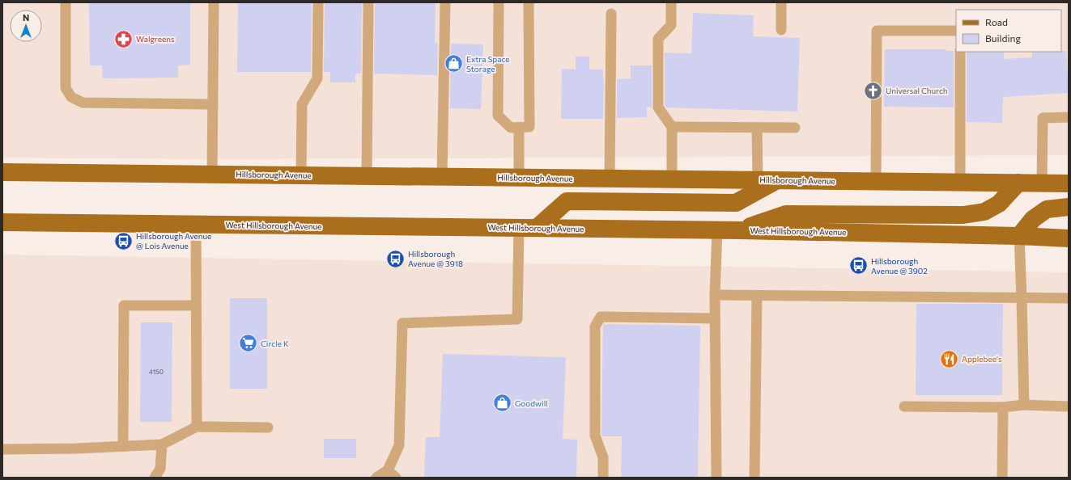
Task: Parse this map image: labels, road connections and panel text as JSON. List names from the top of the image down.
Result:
{
  "streets": {
    "main road": ["Hillsborough Avenue", "West Hillsborough Avenue"]
  },
  "places": {
    "pharmacy": ["Walgreens"],
    "shop": ["Extra Space Storage", "Goodwill"],
    "church": ["Universal Church"],
    "bus stop": ["Hillsborough Avenue @ Lois Avenue", "Hillsborough Avenue @ 3918", "Hillsborough Avenue @ 3902"],
    "supermarket": ["Circle K"],
    "restaurant": ["Applebee's"]
  },
  "house_numbers": ["4150"],
  "legend": ["Road", "Building"],
  "north": "top"
}
